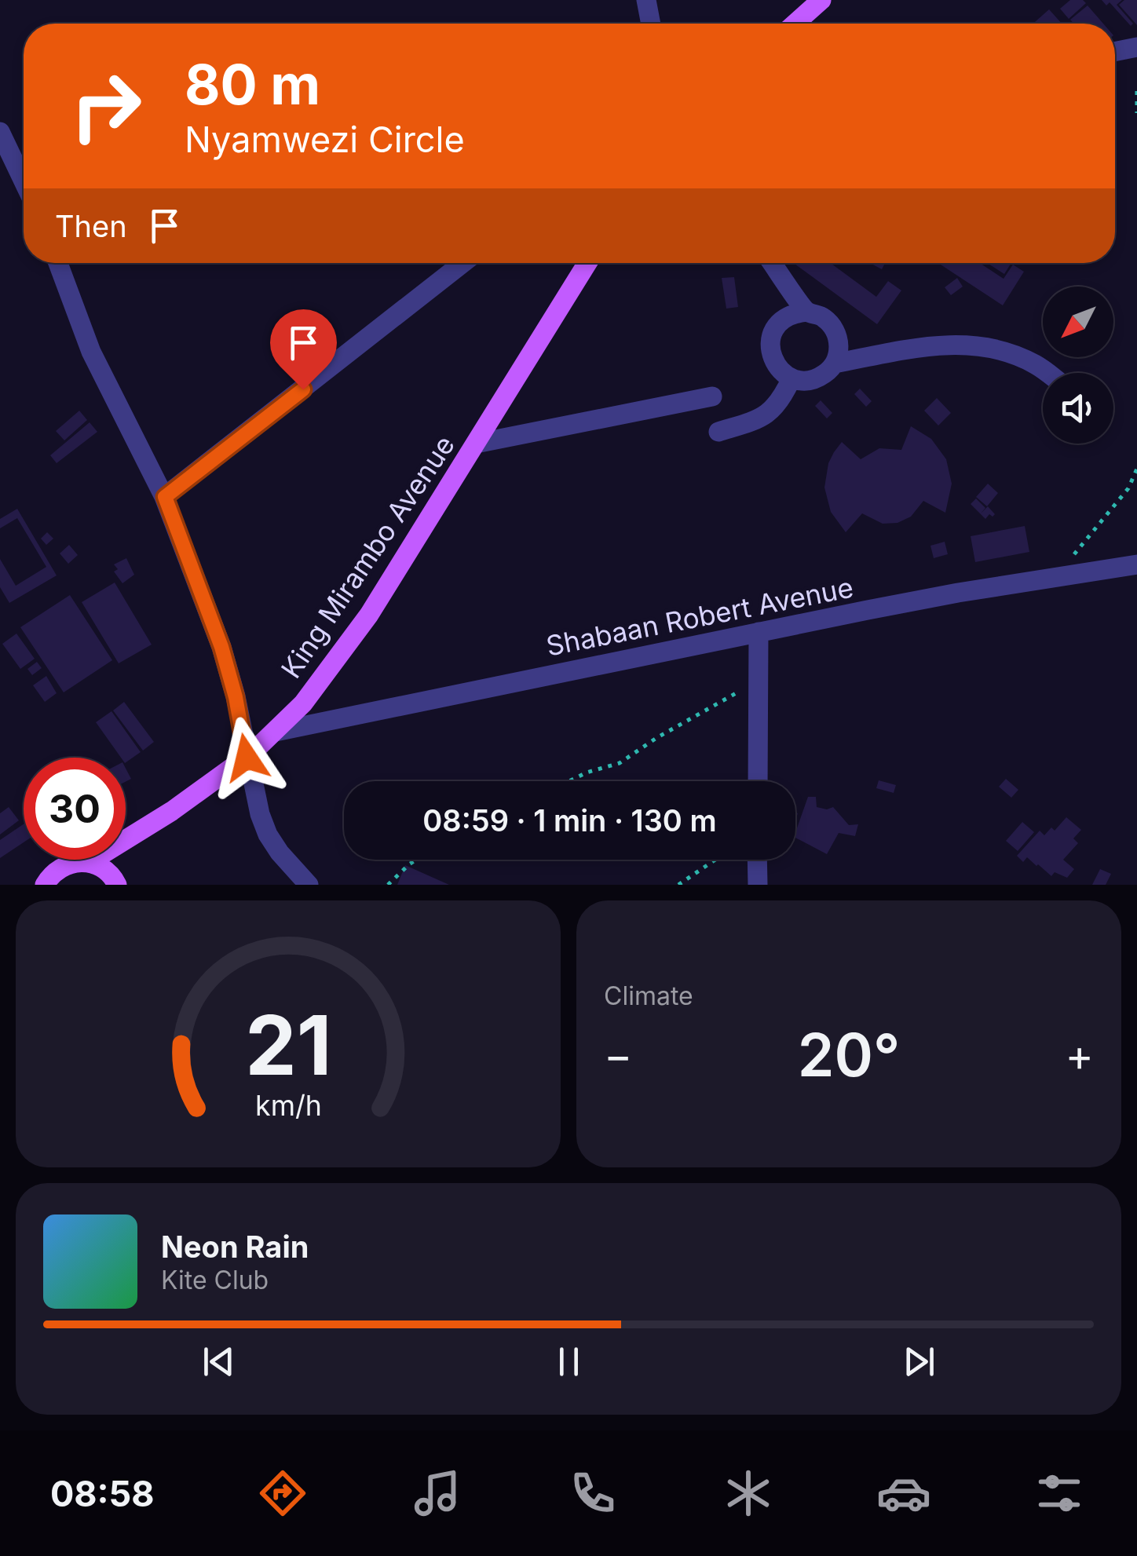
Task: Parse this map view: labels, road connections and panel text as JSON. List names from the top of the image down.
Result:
{
  "streets": {
    "main road": ["King Mirambo Avenue"],
    "street": ["Shabaan Robert Avenue"]
  },
  "crossings": [
    ["King Mirambo Avenue", "Shabaan Robert Avenue"]
  ],
  "north": "bottom left",
  "page": {
    "turn": ["80 m", "Nyamwezi Circle"],
    "then": "Then",
    "limit": "30",
    "trip": "08:59 · 1 min · 130 m",
    "tile": "Climate",
    "heat": ["−", "20°", "+"],
    "song": ["Neon Rain", "Kite Club"],
    "tabs": "08:58",
    "gauge": ["21", "km/h"]
  }
}
